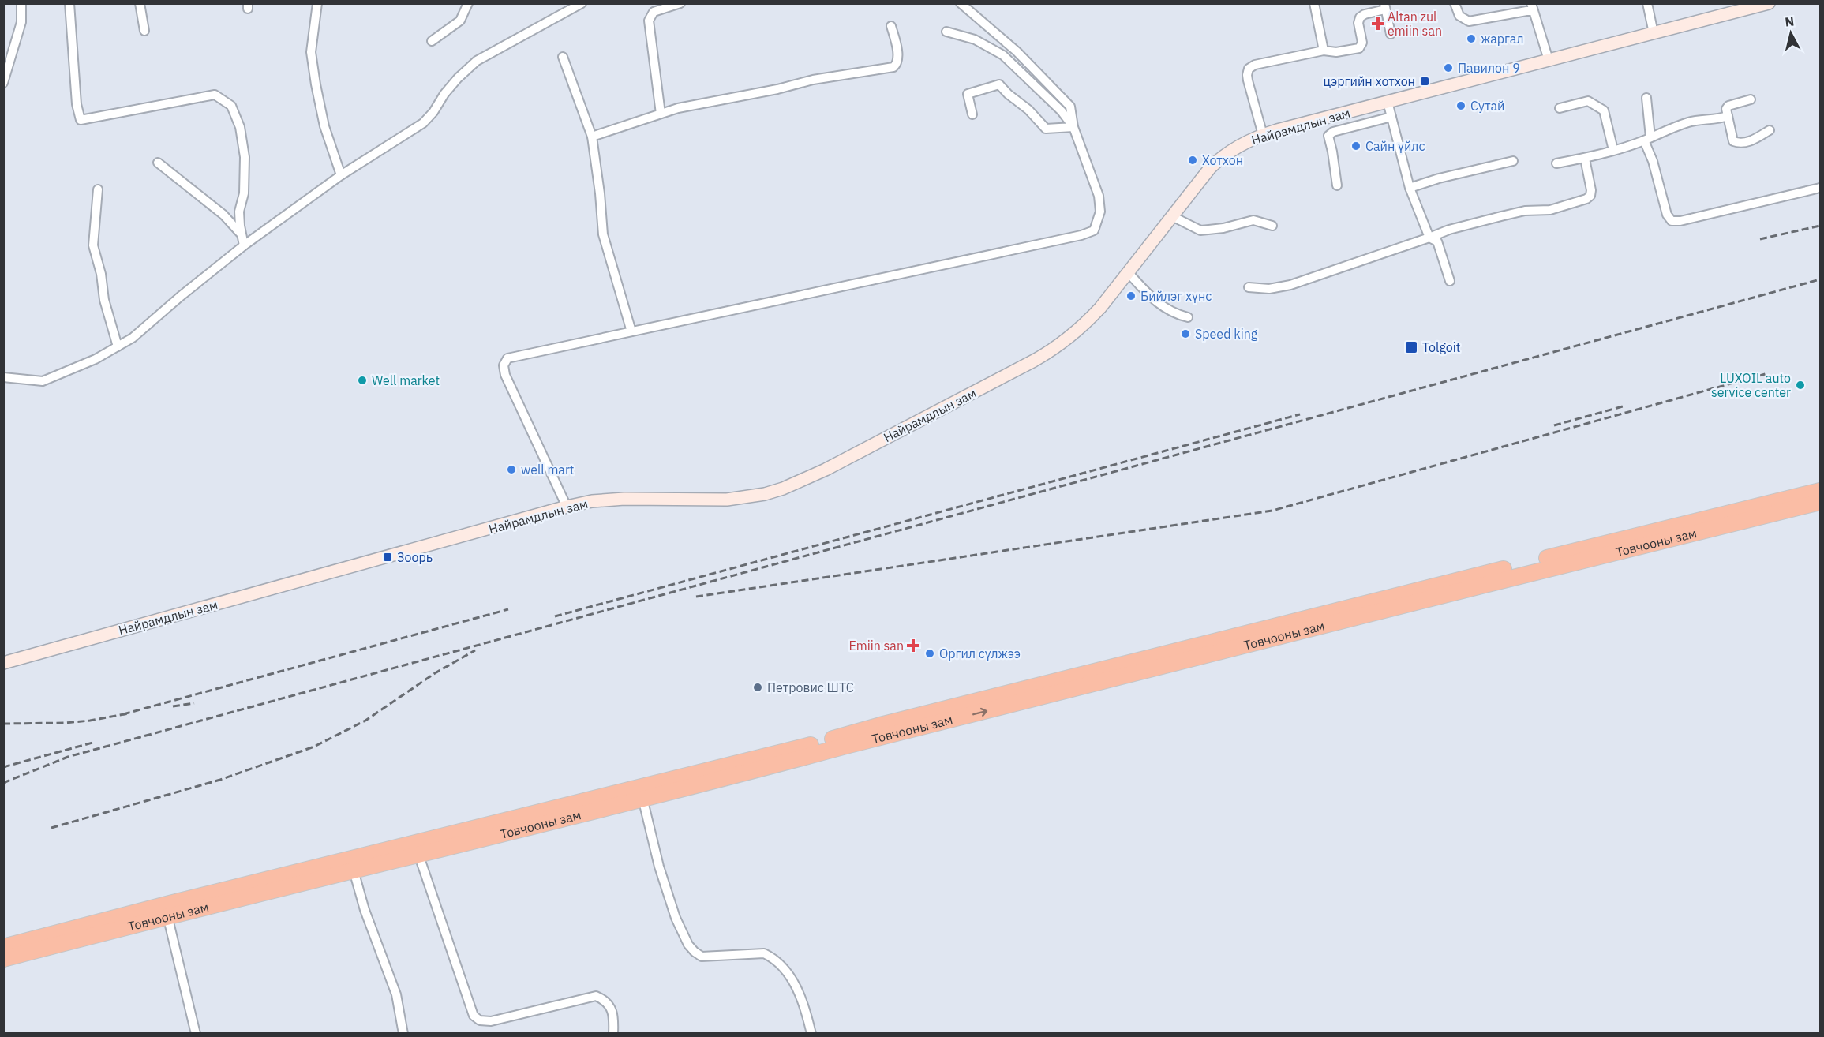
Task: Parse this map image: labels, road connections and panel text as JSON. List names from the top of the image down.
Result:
{
  "streets": {
    "highway": ["Товчооны зам"],
    "main road": ["Найрамдлын зам"]
  },
  "places": {
    "health": ["Altan zul emiin san", "Emiin san"],
    "other": [
      "жаргал",
      "Павилон 9",
      "Сутай",
      "Сайн үйлс",
      "Хотхон",
      "Бийлэг хүнс",
      "Speed king",
      "Well market",
      "LUXOIL auto service center",
      "well mart",
      "Оргил сүлжээ",
      "Петровис ШТС"
    ],
    "transit": ["цэргийн хотхон", "Tolgoit", "Зоорь"]
  },
  "north": "top"
}
